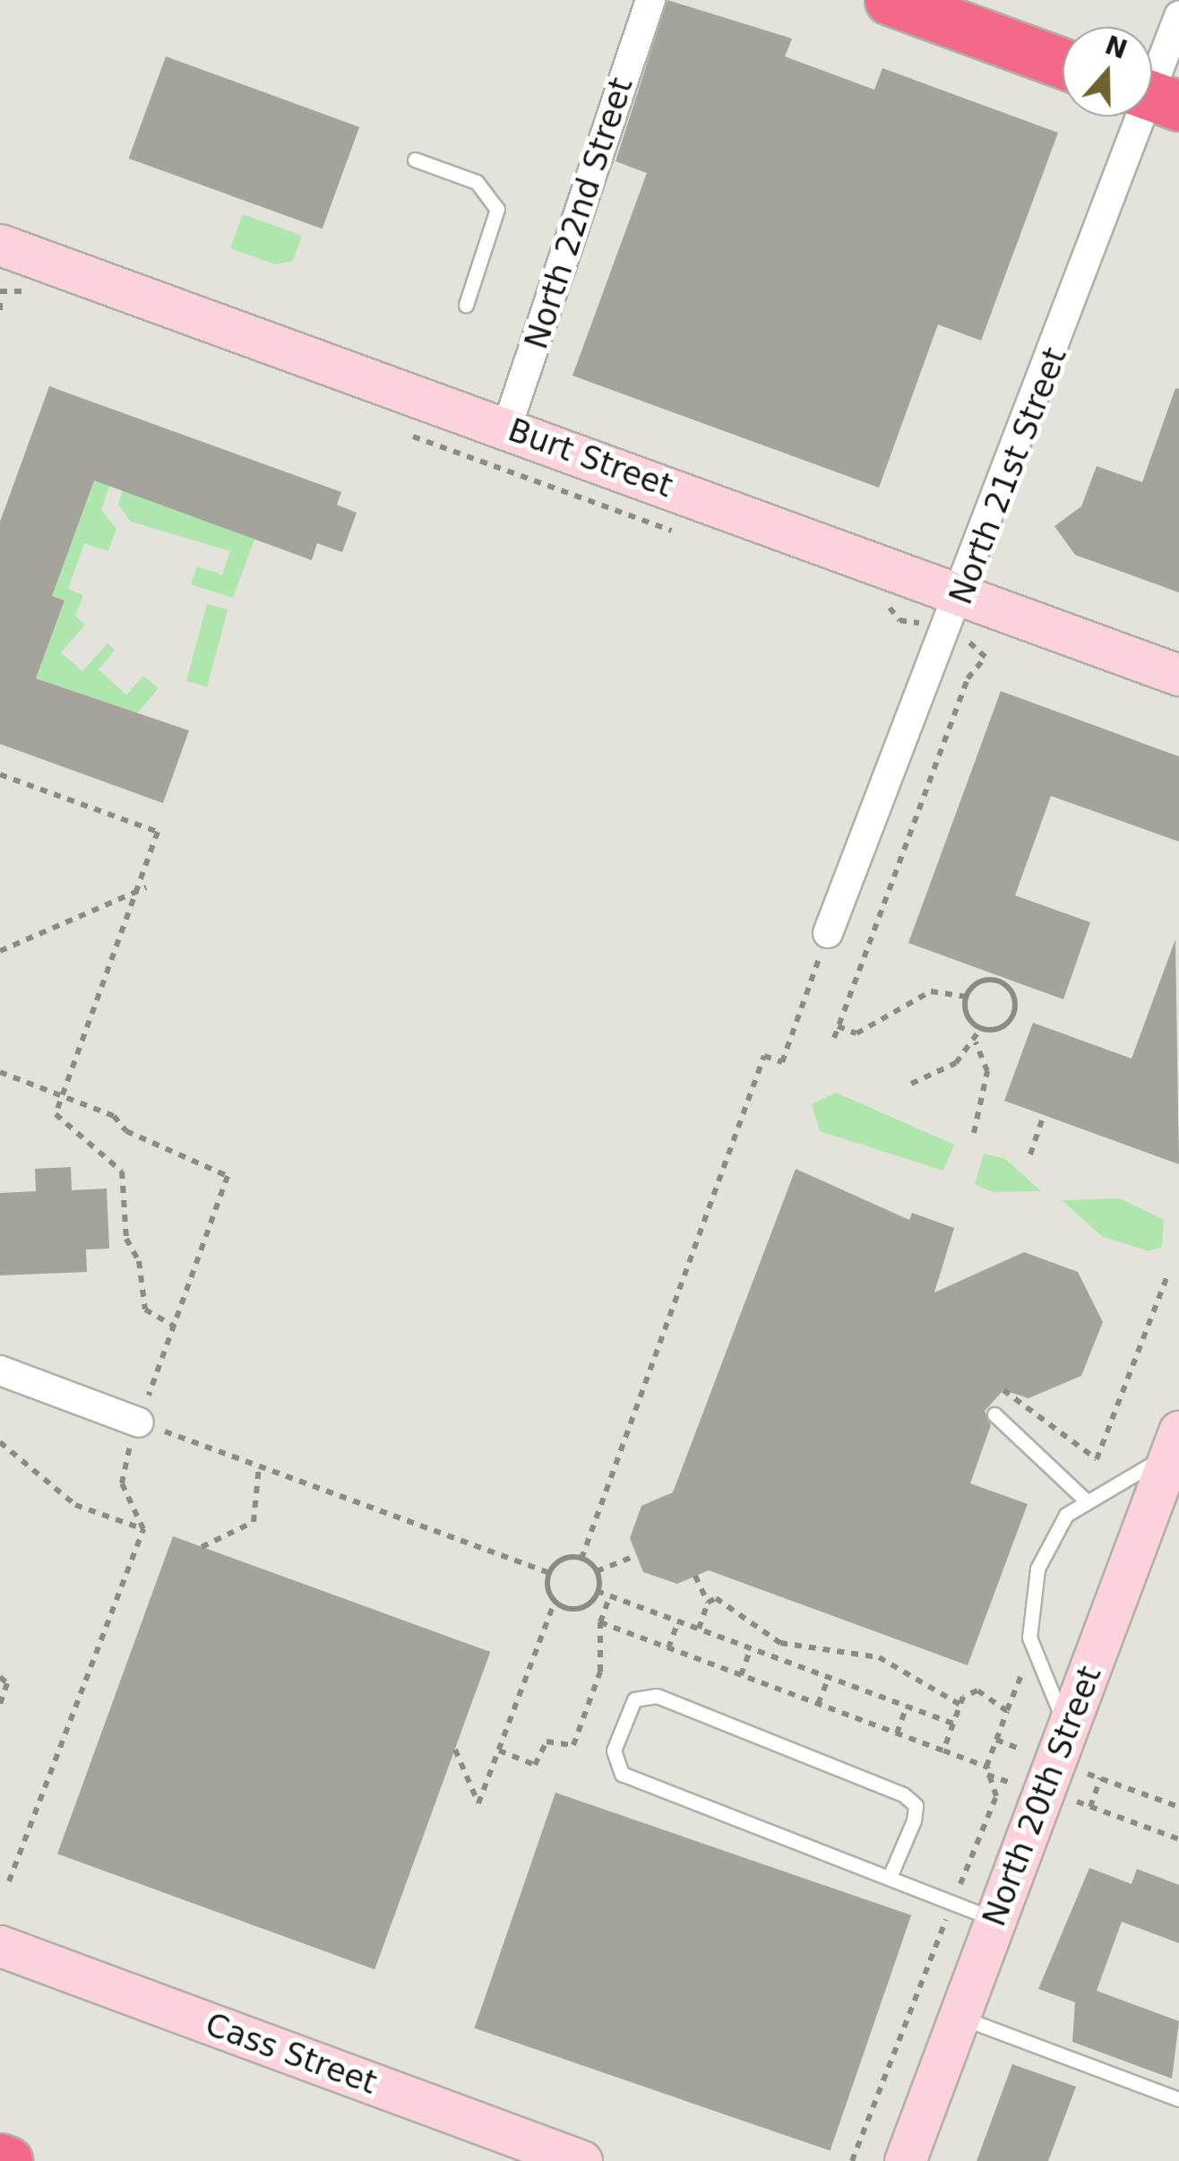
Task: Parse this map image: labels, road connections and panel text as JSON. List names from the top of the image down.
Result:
{
  "streets": {
    "street": [
      "North 22nd Street",
      "Burt Street",
      "North 21st Street",
      "North 20th Street",
      "Cass Street"
    ]
  },
  "crossings": [
    ["North 22nd Street", "Burt Street"],
    ["Burt Street", "North 21st Street"]
  ],
  "north": "top"
}
